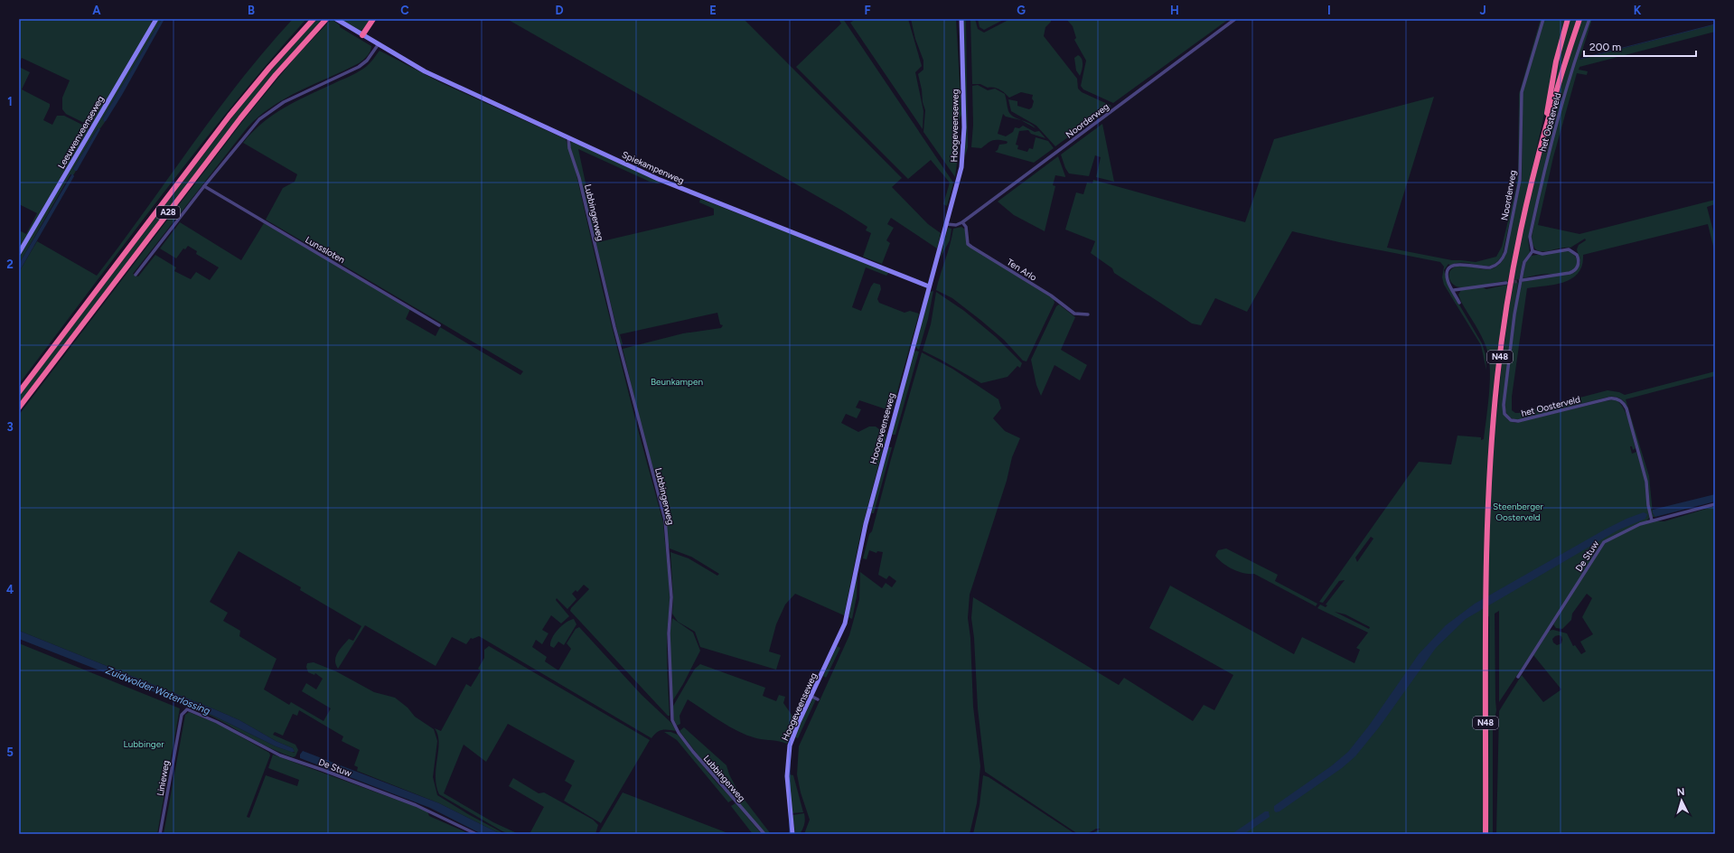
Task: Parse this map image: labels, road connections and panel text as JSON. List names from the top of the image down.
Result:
{
  "streets": {
    "highway": ["A28", "N48"],
    "main road": ["Hoogeveenseweg", "Leeuwenveenseweg", "Spiekampenweg"],
    "street": [
      "Noorderweg",
      "het Oosterveld",
      "Lubbingerweg",
      "Lunssloten",
      "Ten Arlo",
      "De Stuw",
      "Linieweg"
    ]
  },
  "crossings": [
    ["Noorderweg", "Ten Arlo"],
    ["het Oosterveld", "De Stuw"],
    ["Hoogeveenseweg", "Spiekampenweg"],
    ["Spiekampenweg", "Lubbingerweg"],
    ["De Stuw", "Linieweg"]
  ],
  "water": ["Zuidwolder Waterlossing"],
  "parks": ["Beunkampen", "Steenberger Oosterveld", "Lubbinger"],
  "scale_bar": "200 m",
  "north": "top",
  "grid": {
    "columns": [
      "A",
      "B",
      "C",
      "D",
      "E",
      "F",
      "G",
      "H",
      "I",
      "J",
      "K"
    ],
    "rows": [
      "1",
      "2",
      "3",
      "4",
      "5"
    ]
  }
}
